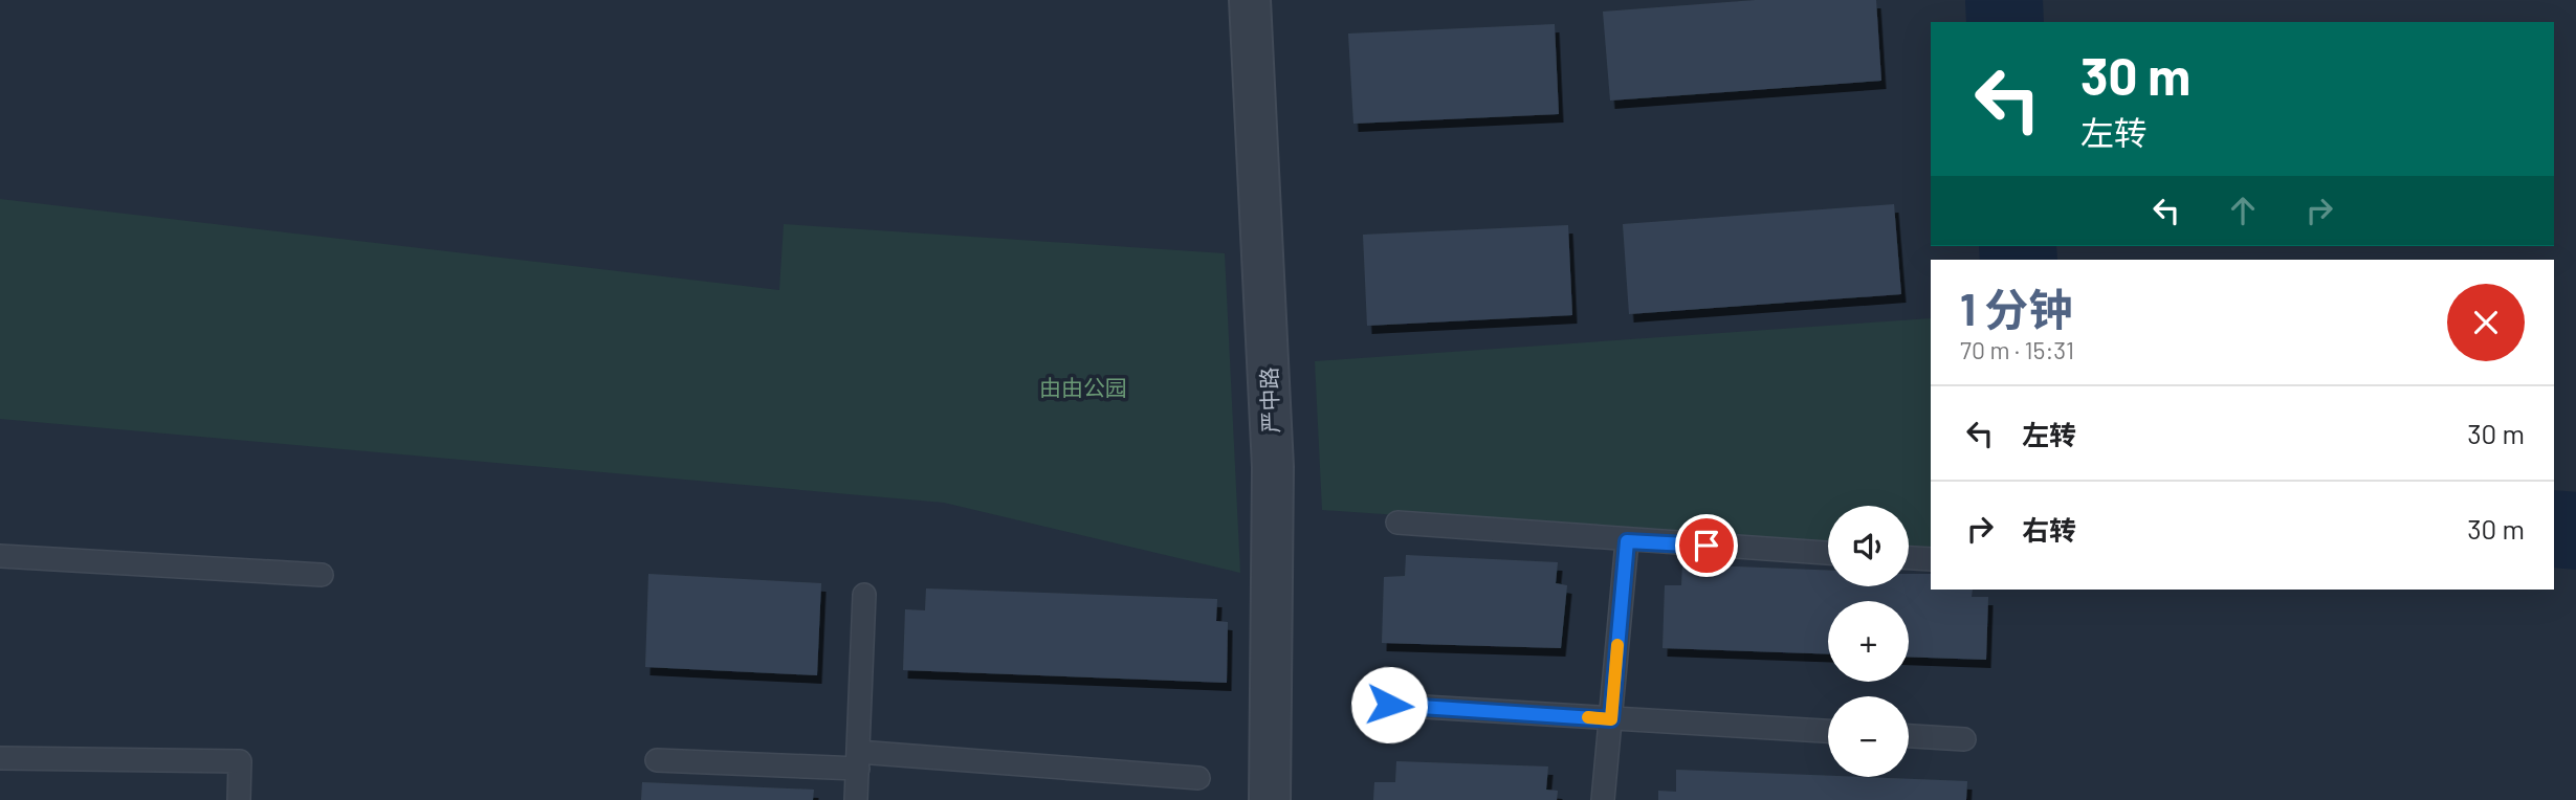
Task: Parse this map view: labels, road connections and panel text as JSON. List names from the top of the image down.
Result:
{
  "streets": {
    "street": ["严中路"]
  },
  "parks": ["由由公园"],
  "page": {
    "turn": ["30 m", "左转"],
    "heading": ["1 分钟", "70 m · 15:31"],
    "list": [
      {
        "name": "左转",
        "value": "30 m"
      },
      {
        "name": "右转",
        "value": "30 m"
      }
    ],
    "map_buttons": ["+", "−"]
  }
}
